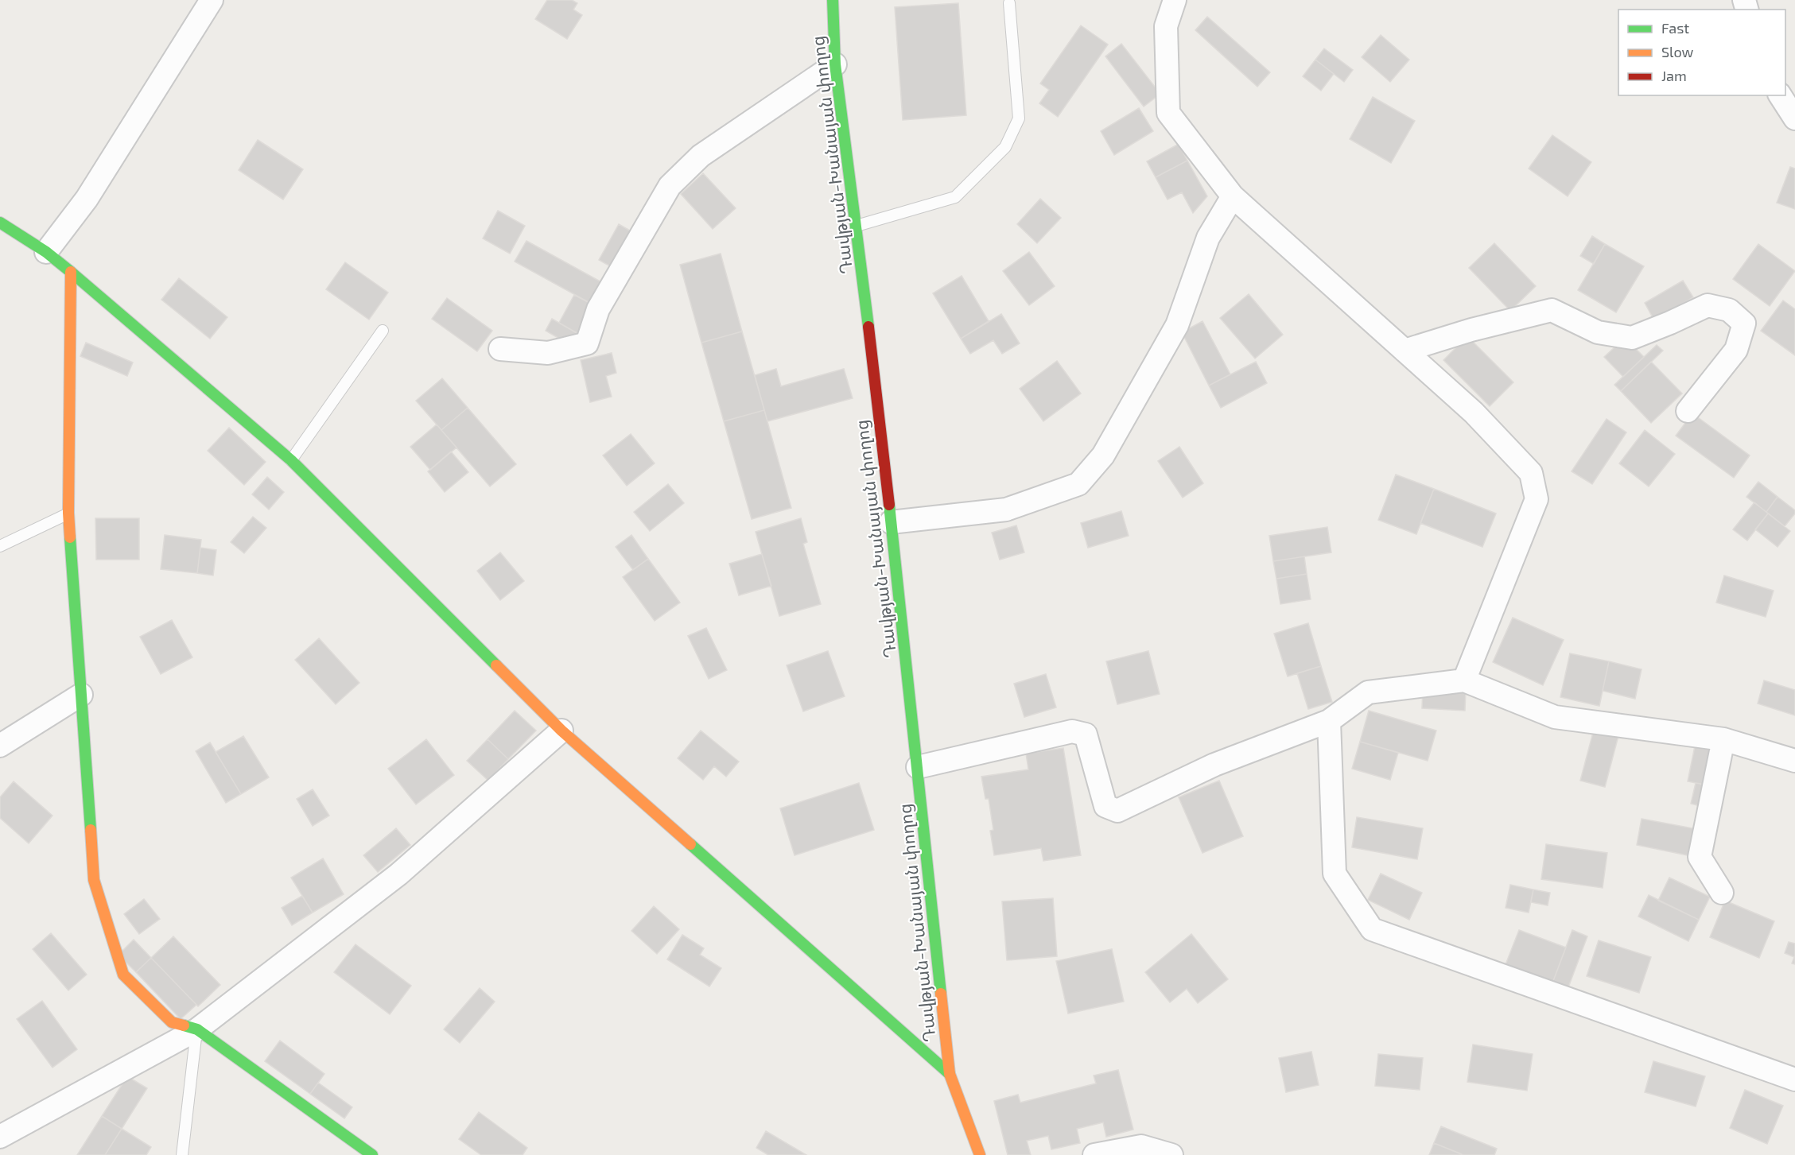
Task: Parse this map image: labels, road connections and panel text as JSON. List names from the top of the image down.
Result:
{
  "streets": {
    "street": ["Դավթյան-Խանայան փողոց"]
  },
  "legend": ["Fast", "Slow", "Jam"]
}
